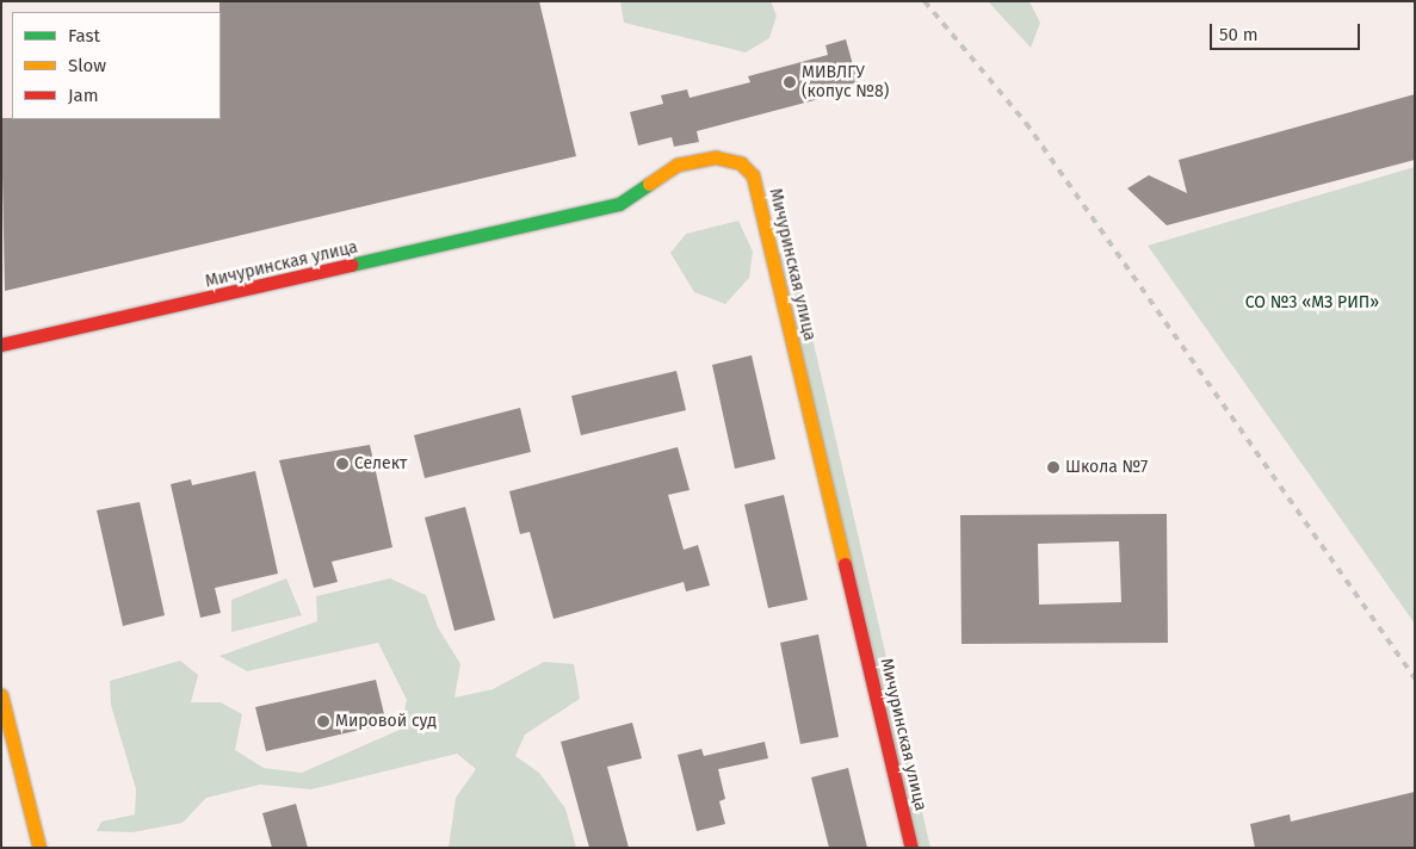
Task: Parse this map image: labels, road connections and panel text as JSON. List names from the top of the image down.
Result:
{
  "streets": {
    "street": ["Мичуринская улица"]
  },
  "parks": ["СО №3 «МЗ РИП»"],
  "places": [
    "МИВЛГУ (копус №8)",
    "Селект",
    "Школа №7",
    "Мировой суд"
  ],
  "legend": ["Fast", "Slow", "Jam"],
  "scale_bar": "50 m"
}
